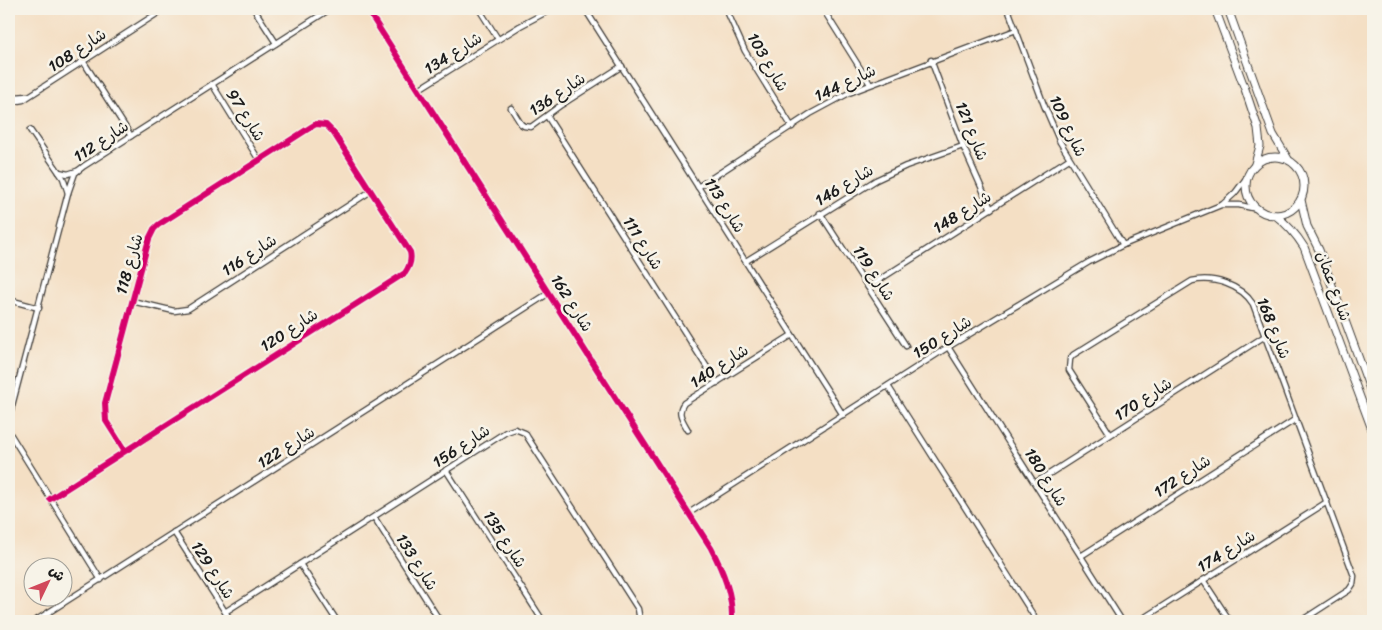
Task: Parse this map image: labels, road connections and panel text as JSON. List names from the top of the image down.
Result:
{
  "streets": {
    "main road": ["شارع عمان"],
    "street": [
      "شارع 108",
      "شارع 134",
      "شارع 103",
      "شارع 144",
      "شارع 136",
      "شارع 97",
      "شارع 109",
      "شارع 121",
      "شارع 112",
      "شارع 146",
      "شارع 113",
      "شارع 148",
      "شارع 111",
      "شارع 116",
      "شارع 118",
      "شارع 119",
      "شارع 162",
      "شارع 168",
      "شارع 120",
      "شارع 150",
      "شارع 140",
      "شارع 170",
      "شارع 156",
      "شارع 122",
      "شارع 172",
      "شارع 180",
      "شارع 135",
      "شارع 174",
      "شارع 133",
      "شارع 129"
    ]
  },
  "crossings": [
    ["شارع 134", "شارع 162"],
    ["شارع 103", "شارع 144"],
    ["شارع 144", "شارع 109"],
    ["شارع 144", "شارع 121"],
    ["شارع 144", "شارع 113"],
    ["شارع 136", "شارع 113"],
    ["شارع 136", "شارع 111"],
    ["شارع 97", "شارع 112"],
    ["شارع 97", "شارع 118"],
    ["شارع 109", "شارع 148"],
    ["شارع 109", "شارع 150"],
    ["شارع 121", "شارع 146"],
    ["شارع 121", "شارع 148"],
    ["شارع 146", "شارع 113"],
    ["شارع 146", "شارع 119"],
    ["شارع 113", "شارع 150"],
    ["شارع 113", "شارع 140"],
    ["شارع 148", "شارع 119"],
    ["شارع 111", "شارع 140"],
    ["شارع 116", "شارع 118"],
    ["شارع 116", "شارع 120"],
    ["شارع 118", "شارع 120"],
    ["شارع عمان", "شارع 150"],
    ["شارع 162", "شارع 150"],
    ["شارع 162", "شارع 122"],
    ["شارع 168", "شارع 170"],
    ["شارع 168", "شارع 172"],
    ["شارع 168", "شارع 174"],
    ["شارع 150", "شارع 180"],
    ["شارع 170", "شارع 180"],
    ["شارع 156", "شارع 135"],
    ["شارع 156", "شارع 133"],
    ["شارع 156", "شارع 129"],
    ["شارع 122", "شارع 129"],
    ["شارع 172", "شارع 180"]
  ],
  "north": "top right"
}
